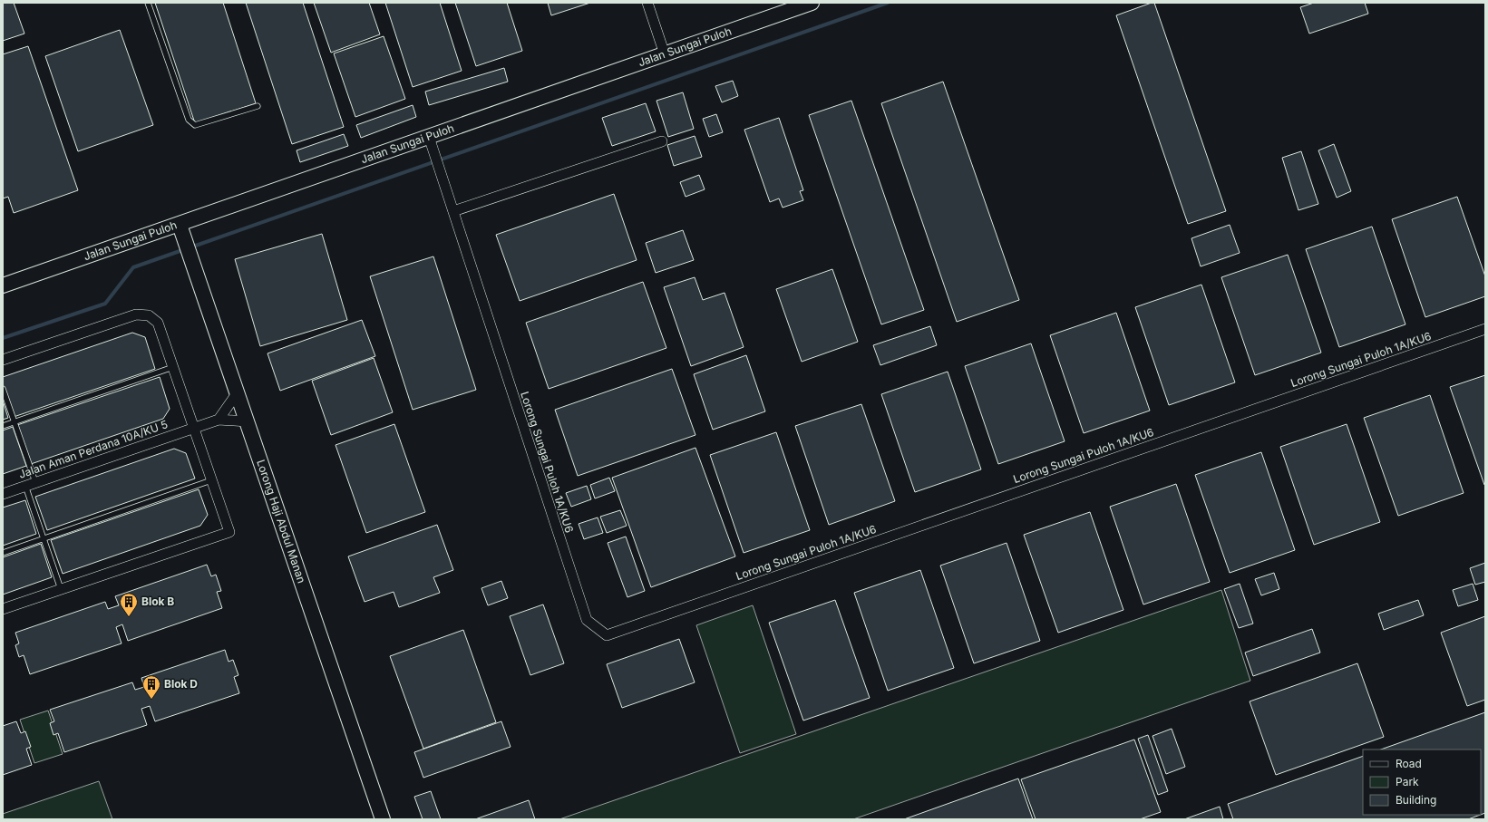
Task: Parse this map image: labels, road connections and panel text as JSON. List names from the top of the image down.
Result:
{
  "streets": {
    "street": [
      "Jalan Sungai Puloh",
      "Lorong Sungai Puloh 1A/KU6",
      "Jalan Aman Perdana 10A/KU 5",
      "Lorong Haji Abdul Manan"
    ]
  },
  "crossings": [
    ["Jalan Sungai Puloh", "Lorong Sungai Puloh 1A/KU6"],
    ["Jalan Sungai Puloh", "Lorong Haji Abdul Manan"]
  ],
  "places": {
    "building": ["Blok B", "Blok D"]
  },
  "legend": ["Road", "Park", "Building"]
}
